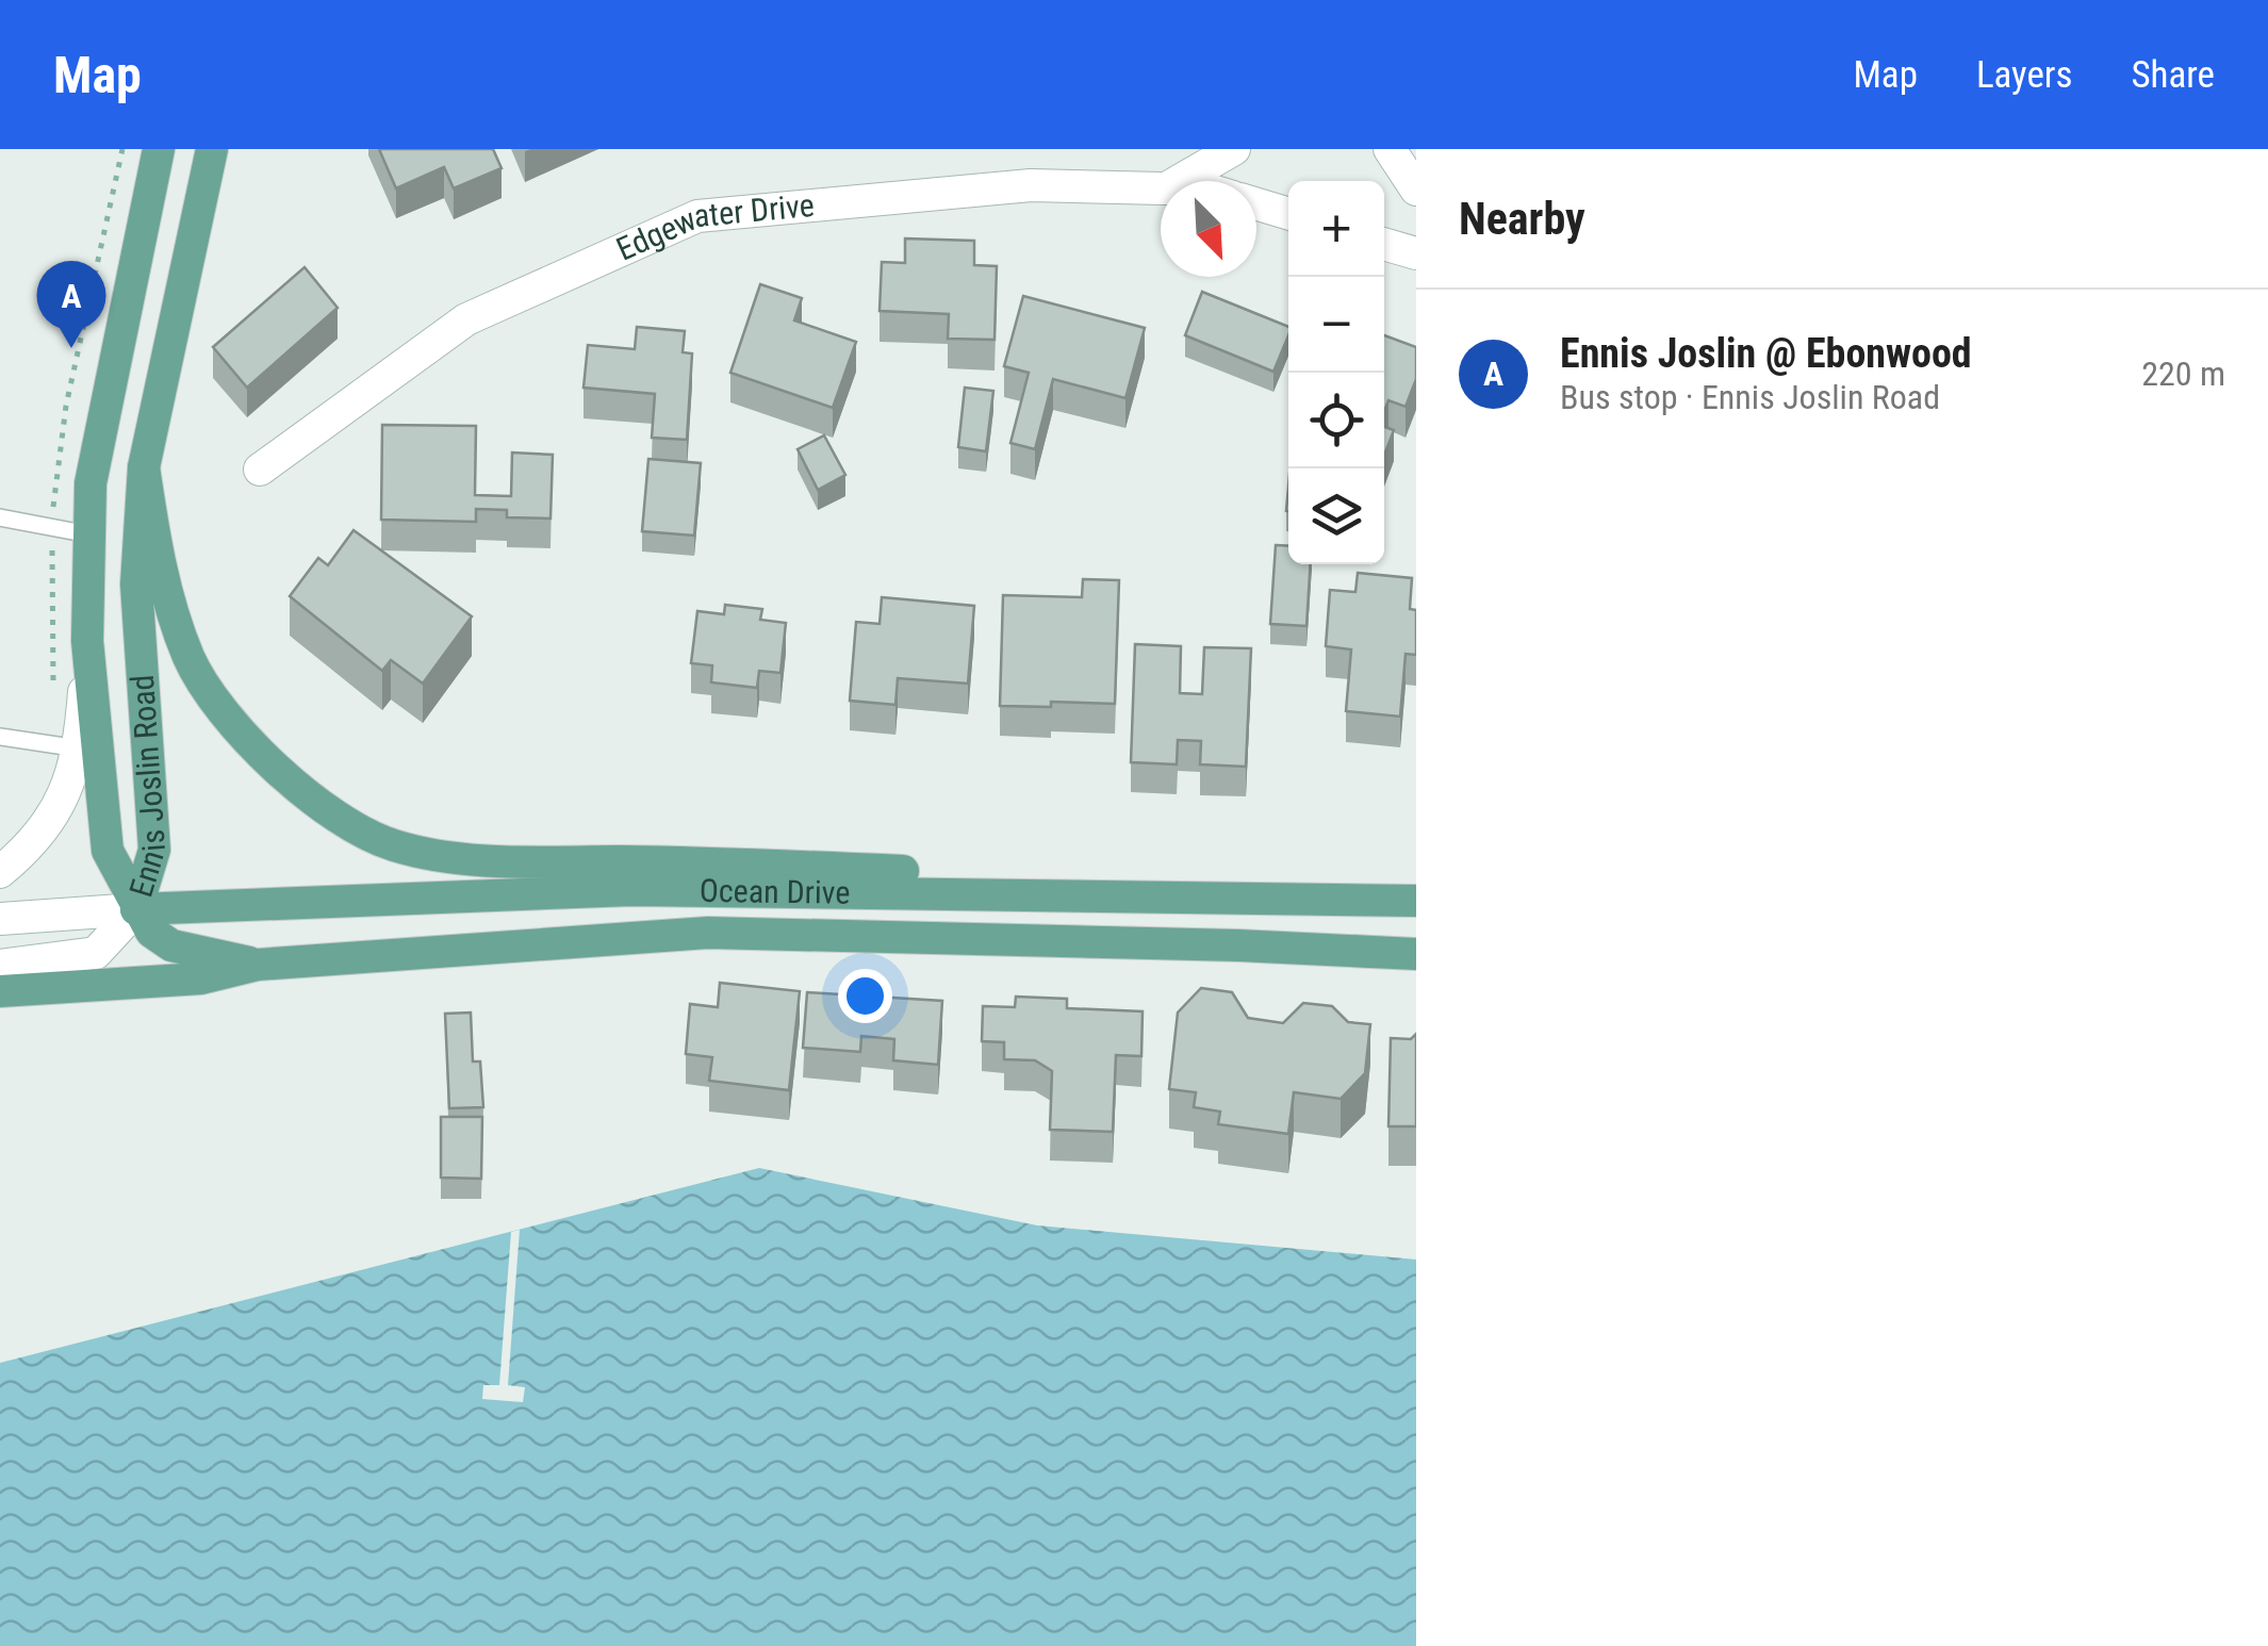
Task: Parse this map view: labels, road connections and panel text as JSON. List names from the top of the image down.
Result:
{
  "streets": {
    "main road": ["Ennis Joslin Road", "Ocean Drive"],
    "street": ["Edgewater Drive"]
  },
  "crossings": [
    ["Ennis Joslin Road", "Ocean Drive"]
  ],
  "north": "bottom right",
  "page": {
    "header": "Map",
    "nav": ["Map", "Layers", "Share"],
    "heading": "Nearby",
    "map_buttons": ["+", "−"],
    "pins": "A",
    "list": [
      {
        "mark": "A",
        "name": "Ennis Joslin @ Ebonwood",
        "note": "Bus stop · Ennis Joslin Road",
        "value": "220 m"
      }
    ]
  }
}
